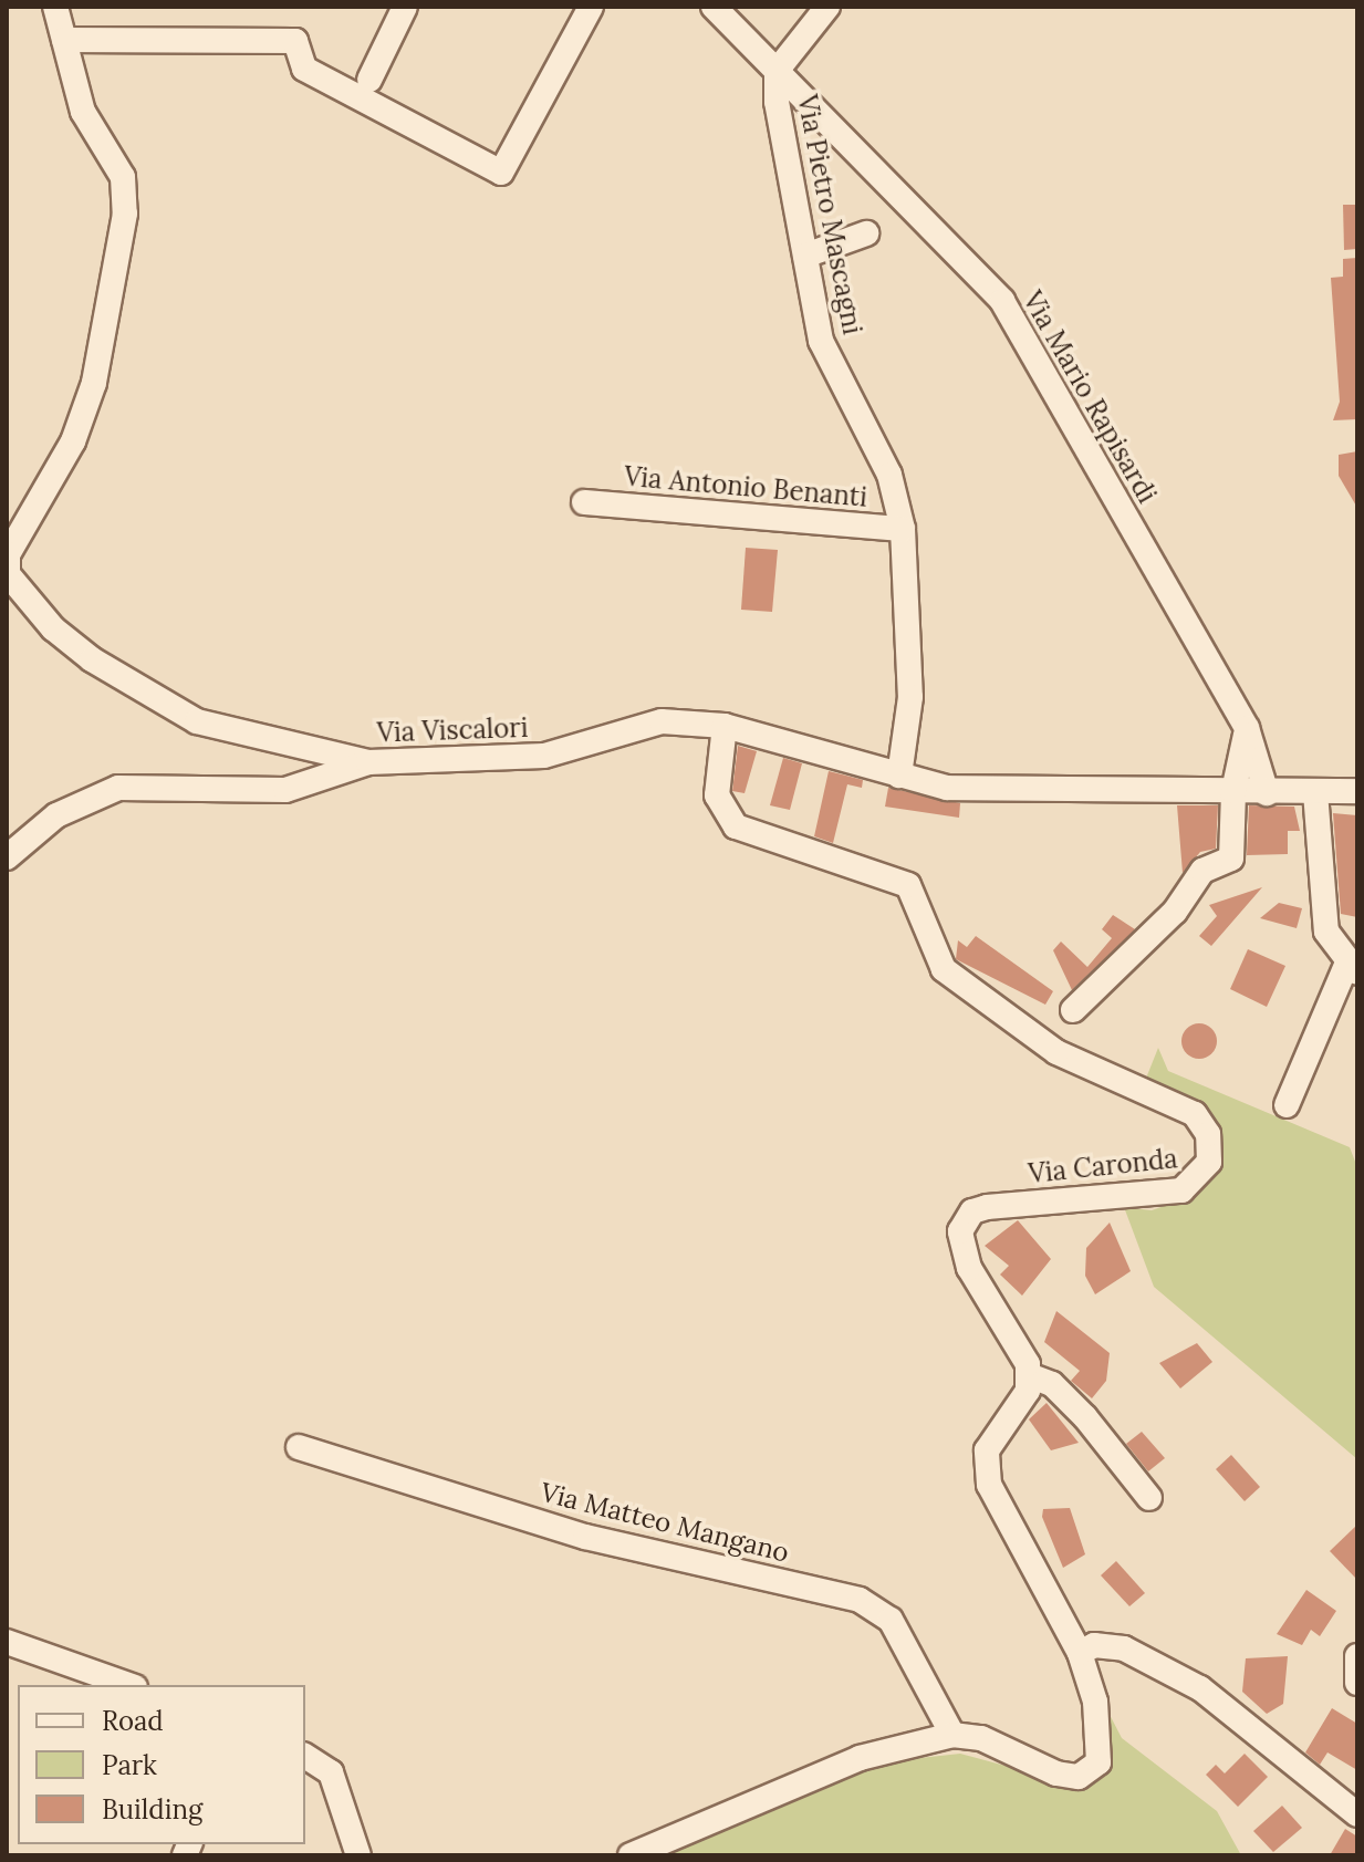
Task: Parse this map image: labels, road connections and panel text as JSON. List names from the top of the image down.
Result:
{
  "streets": {
    "street": [
      "Via Pietro Mascagni",
      "Via Mario Rapisardi",
      "Via Antonio Benanti",
      "Via Viscalori",
      "Via Caronda",
      "Via Matteo Mangano"
    ]
  },
  "crossings": [
    ["Via Pietro Mascagni", "Via Mario Rapisardi"],
    ["Via Pietro Mascagni", "Via Antonio Benanti"],
    ["Via Pietro Mascagni", "Via Viscalori"],
    ["Via Mario Rapisardi", "Via Viscalori"],
    ["Via Viscalori", "Via Caronda"]
  ],
  "legend": ["Road", "Park", "Building"]
}
